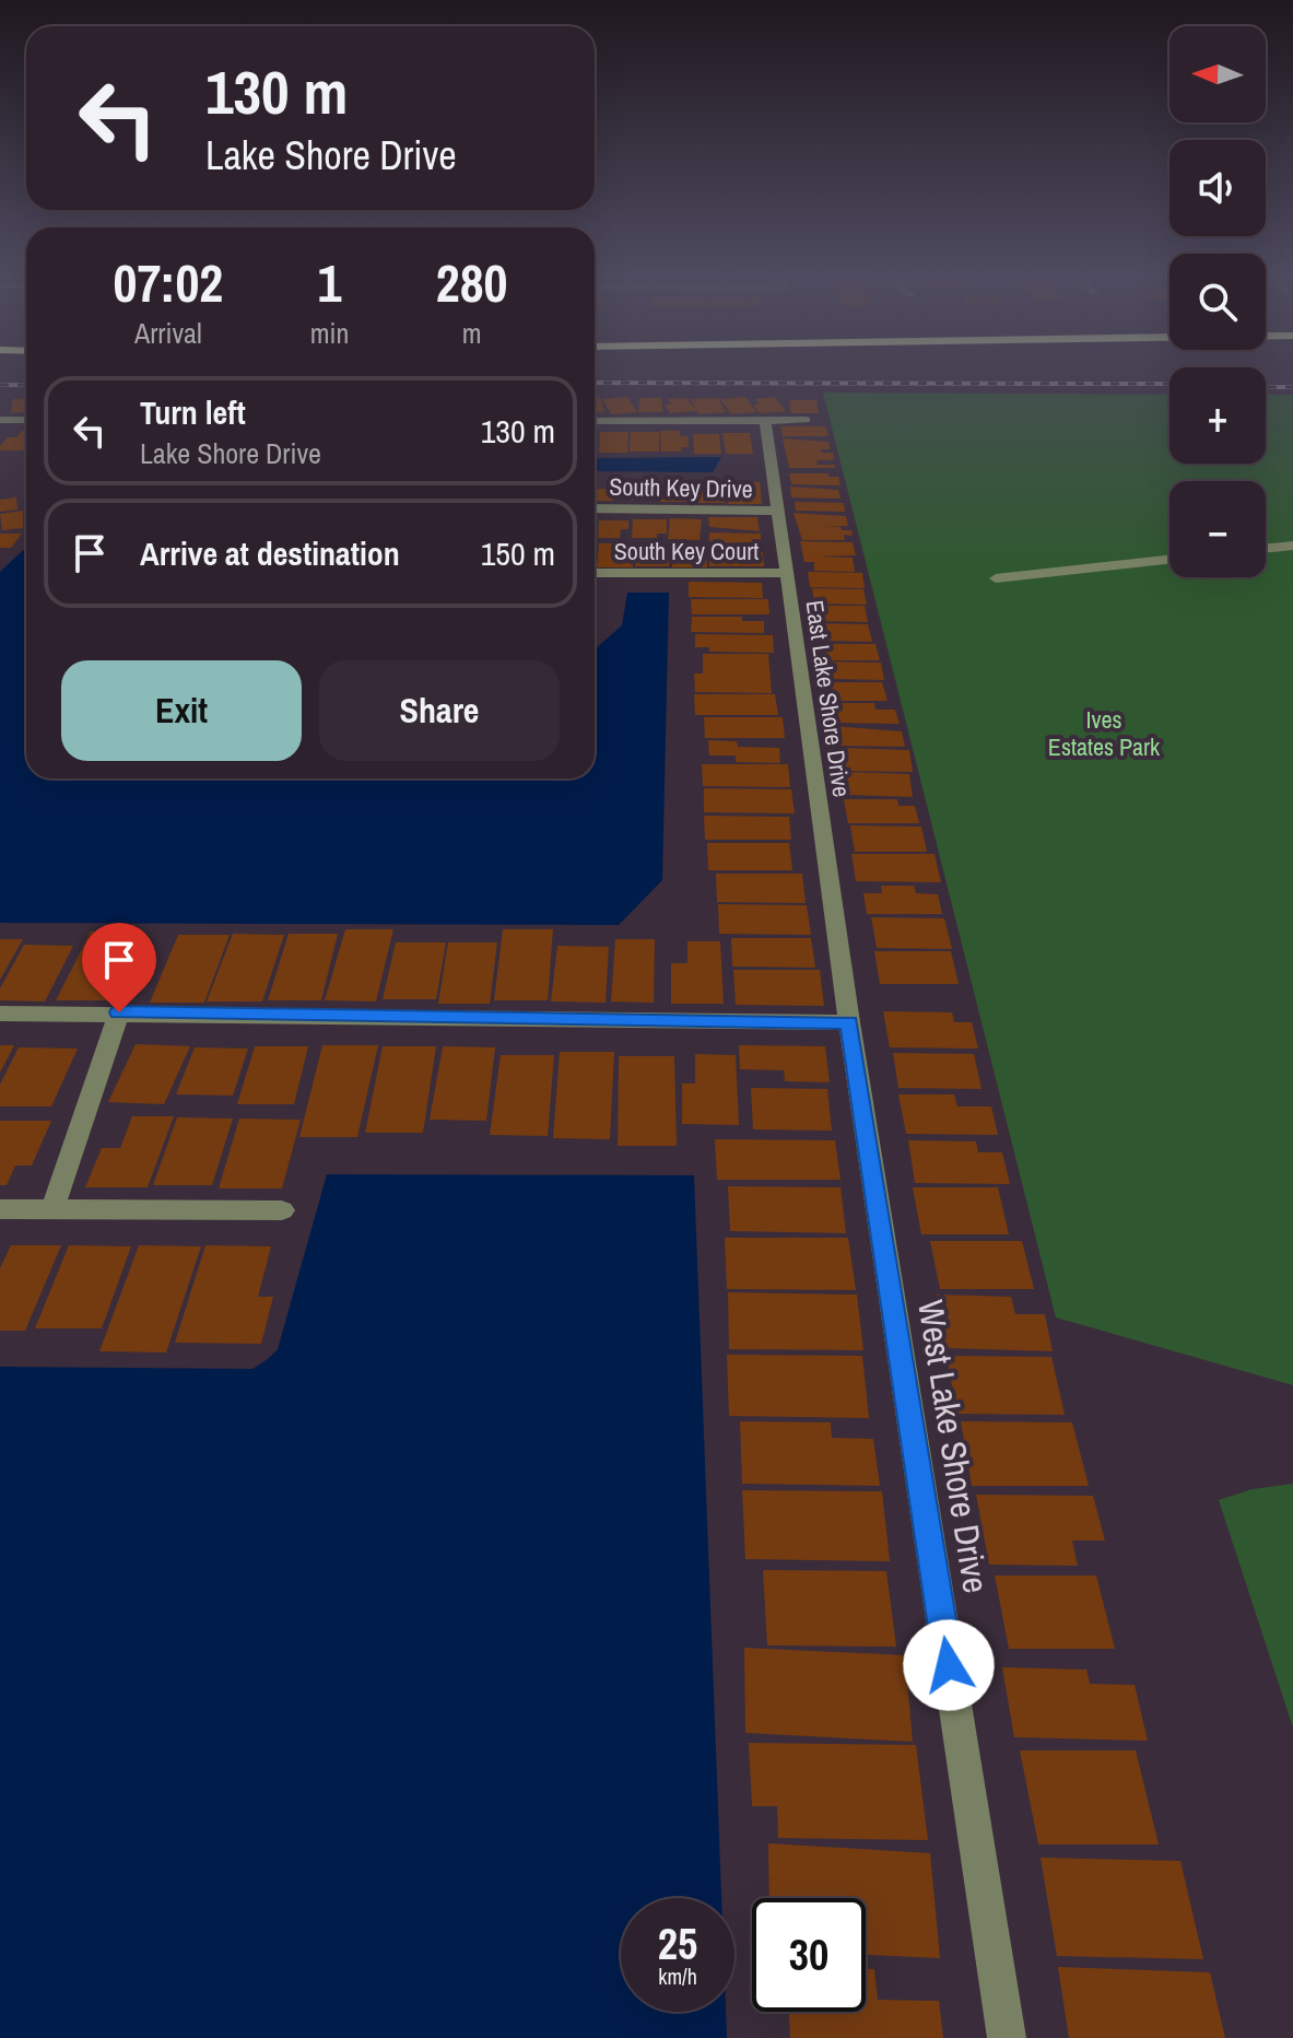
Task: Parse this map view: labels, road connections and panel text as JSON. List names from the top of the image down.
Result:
{
  "streets": {
    "street": [
      "South Key Drive",
      "South Key Court",
      "East Lake Shore Drive",
      "West Lake Shore Drive"
    ]
  },
  "crossings": [
    ["South Key Drive", "East Lake Shore Drive"],
    ["South Key Court", "East Lake Shore Drive"],
    ["East Lake Shore Drive", "West Lake Shore Drive"]
  ],
  "parks": ["Ives Estates Park"],
  "north": "left",
  "page": {
    "map_buttons": ["+", "−"],
    "turn": ["130 m", "Lake Shore Drive"],
    "eta": [
      "07:02",
      "Arrival",
      "1",
      "min",
      "280",
      "m"
    ],
    "list": [
      {
        "name": "Turn left",
        "note": "Lake Shore Drive",
        "value": "130 m"
      },
      {
        "name": "Arrive at destination",
        "value": "150 m"
      }
    ],
    "buttons": ["Exit", "Share"],
    "speed": "25 km/h",
    "limit": "30"
  }
}
